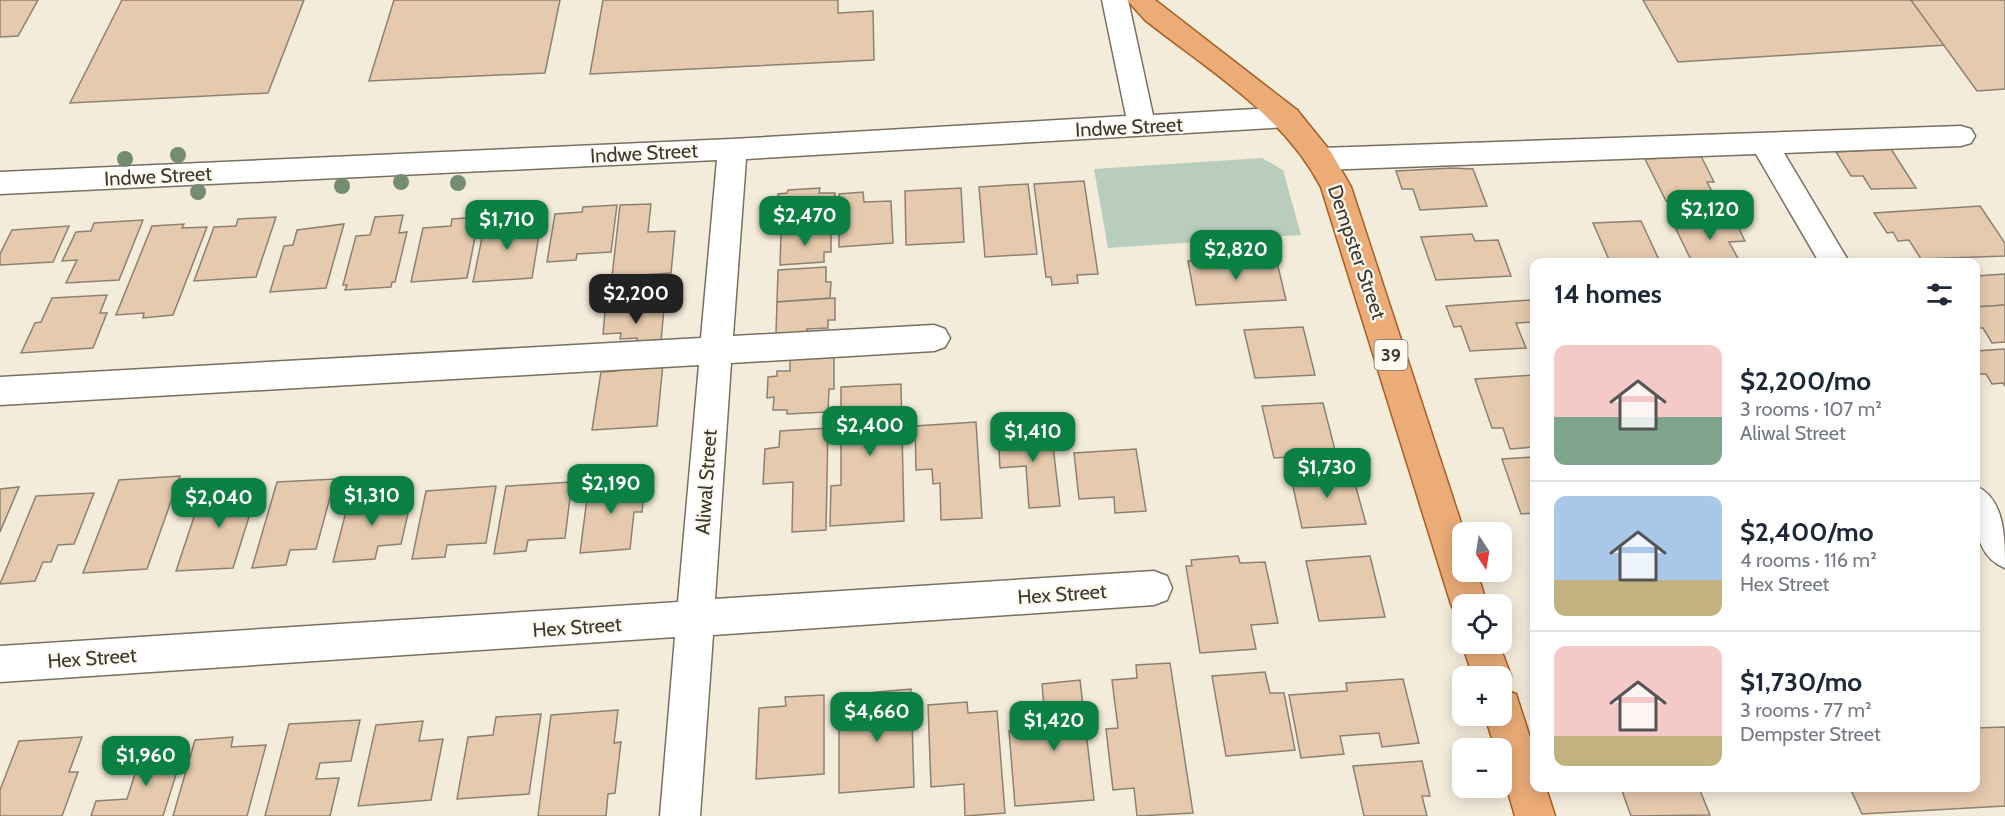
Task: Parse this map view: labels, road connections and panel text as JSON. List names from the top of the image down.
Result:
{
  "streets": {
    "main road": ["Dempster Street", "39"],
    "street": ["Indwe Street", "Aliwal Street", "Hex Street"]
  },
  "crossings": [
    ["Indwe Street", "Dempster Street"],
    ["Indwe Street", "39"],
    ["Indwe Street", "Aliwal Street"],
    ["Dempster Street", "39"],
    ["Aliwal Street", "Hex Street"]
  ],
  "north": "bottom",
  "page": {
    "price": [
      "$2,120",
      "$2,470",
      "$1,710",
      "$2,820",
      "$2,200",
      "$2,400",
      "$1,410",
      "$1,730",
      "$2,190",
      "$1,310",
      "$2,040",
      "$4,660",
      "$1,420",
      "$1,960"
    ],
    "heading": "14 homes",
    "list": [
      {
        "name": "$2,200/mo",
        "note": "3 rooms · 107 m² · Aliwal Street"
      },
      {
        "name": "$2,400/mo",
        "note": "4 rooms · 116 m² · Hex Street"
      },
      {
        "name": "$1,730/mo",
        "note": "3 rooms · 77 m² · Dempster Street"
      }
    ],
    "map_buttons": ["+", "−"]
  }
}
